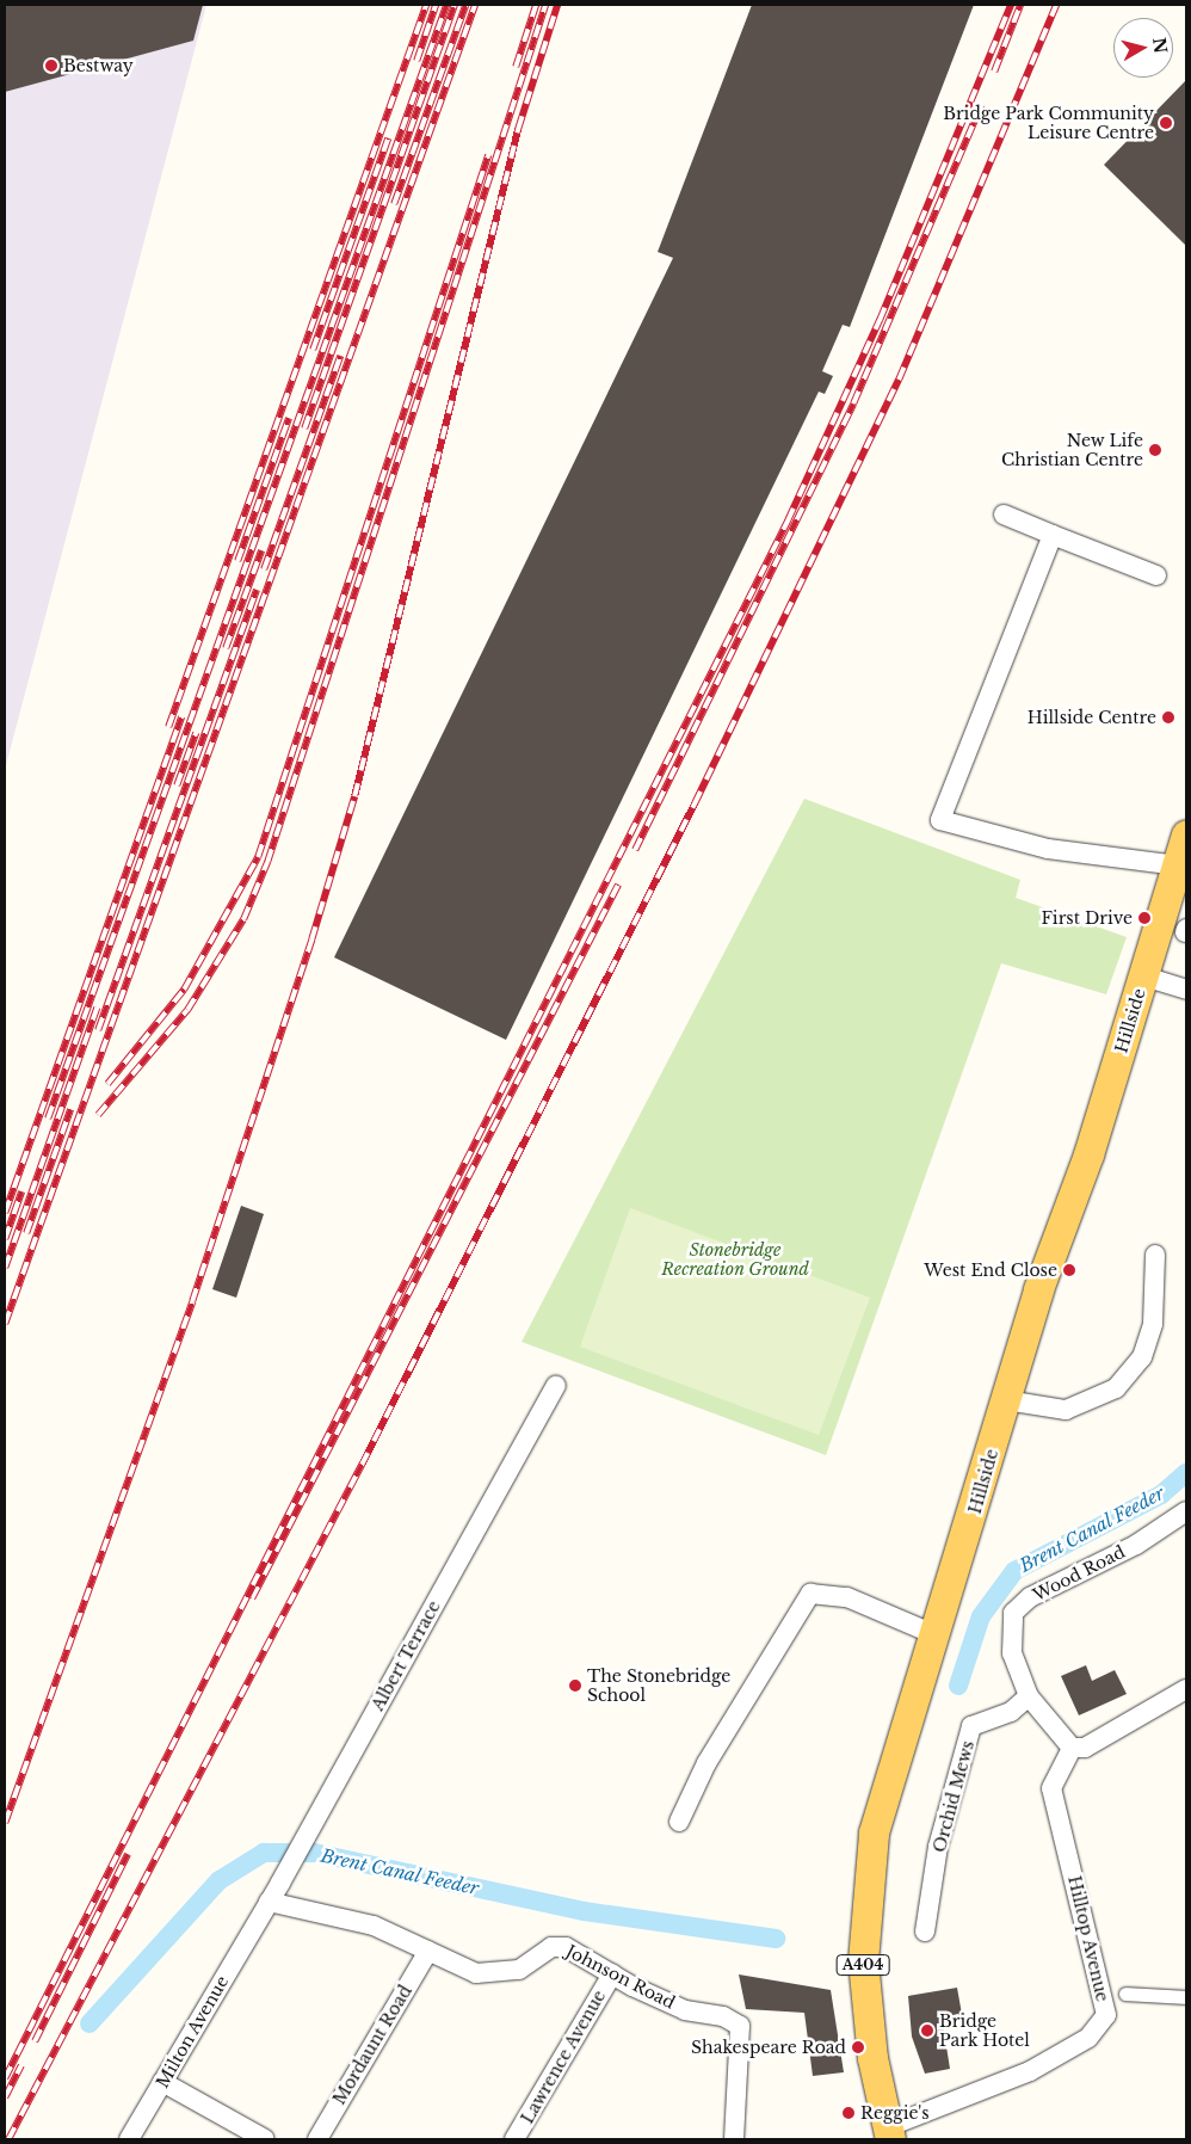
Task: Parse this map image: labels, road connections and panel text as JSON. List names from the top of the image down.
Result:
{
  "streets": {
    "main road": ["Hillside", "A404"],
    "street": [
      "Wood Road",
      "Albert Terrace",
      "Orchid Mews",
      "Hilltop Avenue",
      "Johnson Road",
      "Milton Avenue",
      "Mordaunt Road",
      "Lawrence Avenue"
    ]
  },
  "crossings": [
    ["Hillside", "Hilltop Avenue"],
    ["Wood Road", "Orchid Mews"],
    ["Wood Road", "Hilltop Avenue"],
    ["Albert Terrace", "Johnson Road"],
    ["Albert Terrace", "Milton Avenue"],
    ["Johnson Road", "Mordaunt Road"],
    ["Johnson Road", "Lawrence Avenue"]
  ],
  "water": ["Brent Canal Feeder"],
  "parks": ["Stonebridge Recreation Ground"],
  "places": [
    "Bestway",
    "Bridge Park Community Leisure Centre",
    "New Life Christian Centre",
    "Hillside Centre",
    "First Drive",
    "West End Close",
    "The Stonebridge School",
    "Bridge Park Hotel",
    "Shakespeare Road",
    "Reggie's"
  ],
  "north": "right"
}
